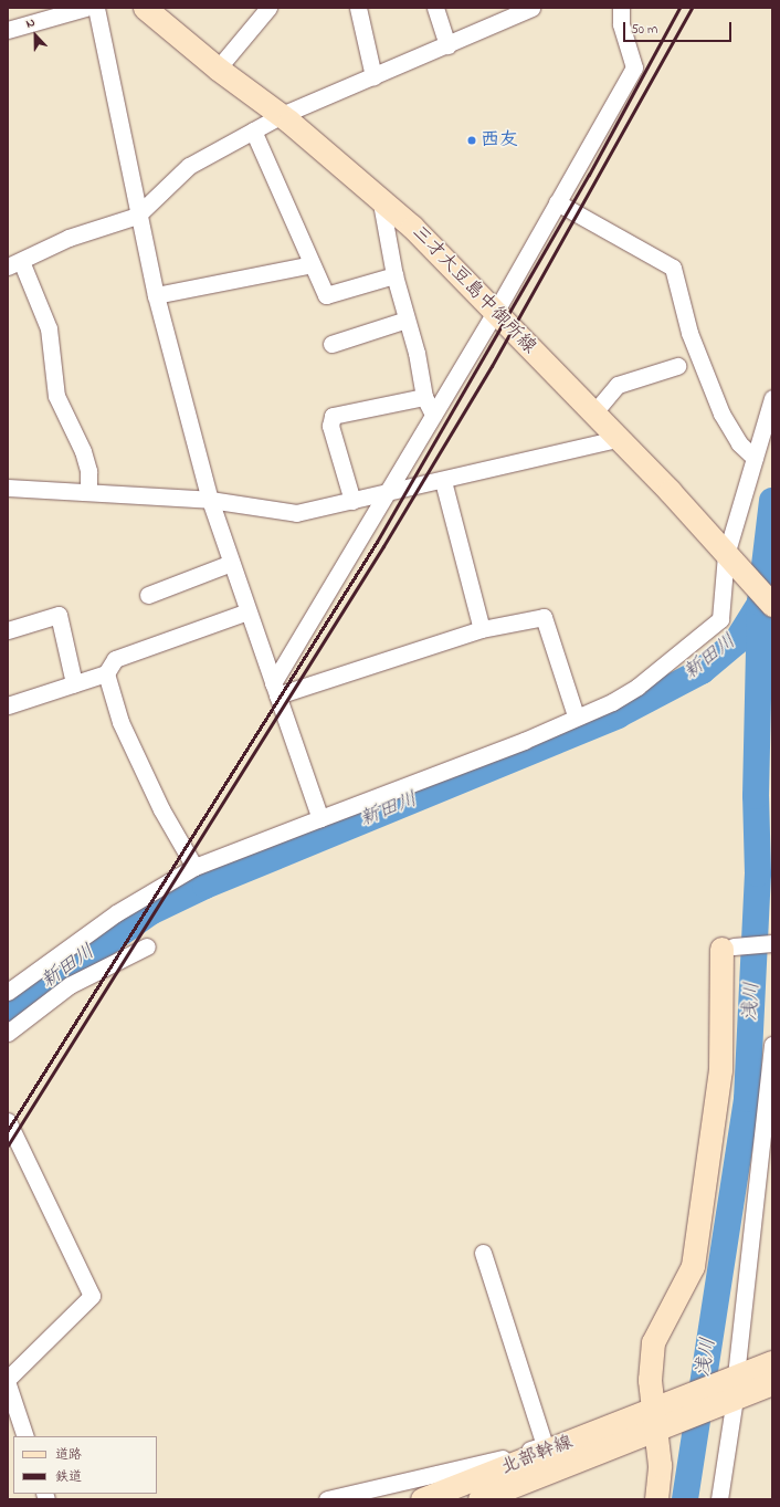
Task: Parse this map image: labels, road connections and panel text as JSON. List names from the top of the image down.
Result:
{
  "streets": {
    "street": ["三才大豆島中御所線", "北部幹線"]
  },
  "water": ["新田川", "浅川"],
  "places": ["西友"],
  "legend": ["道路", "鉄道"],
  "scale_bar": "50 m",
  "north": "top"
}
